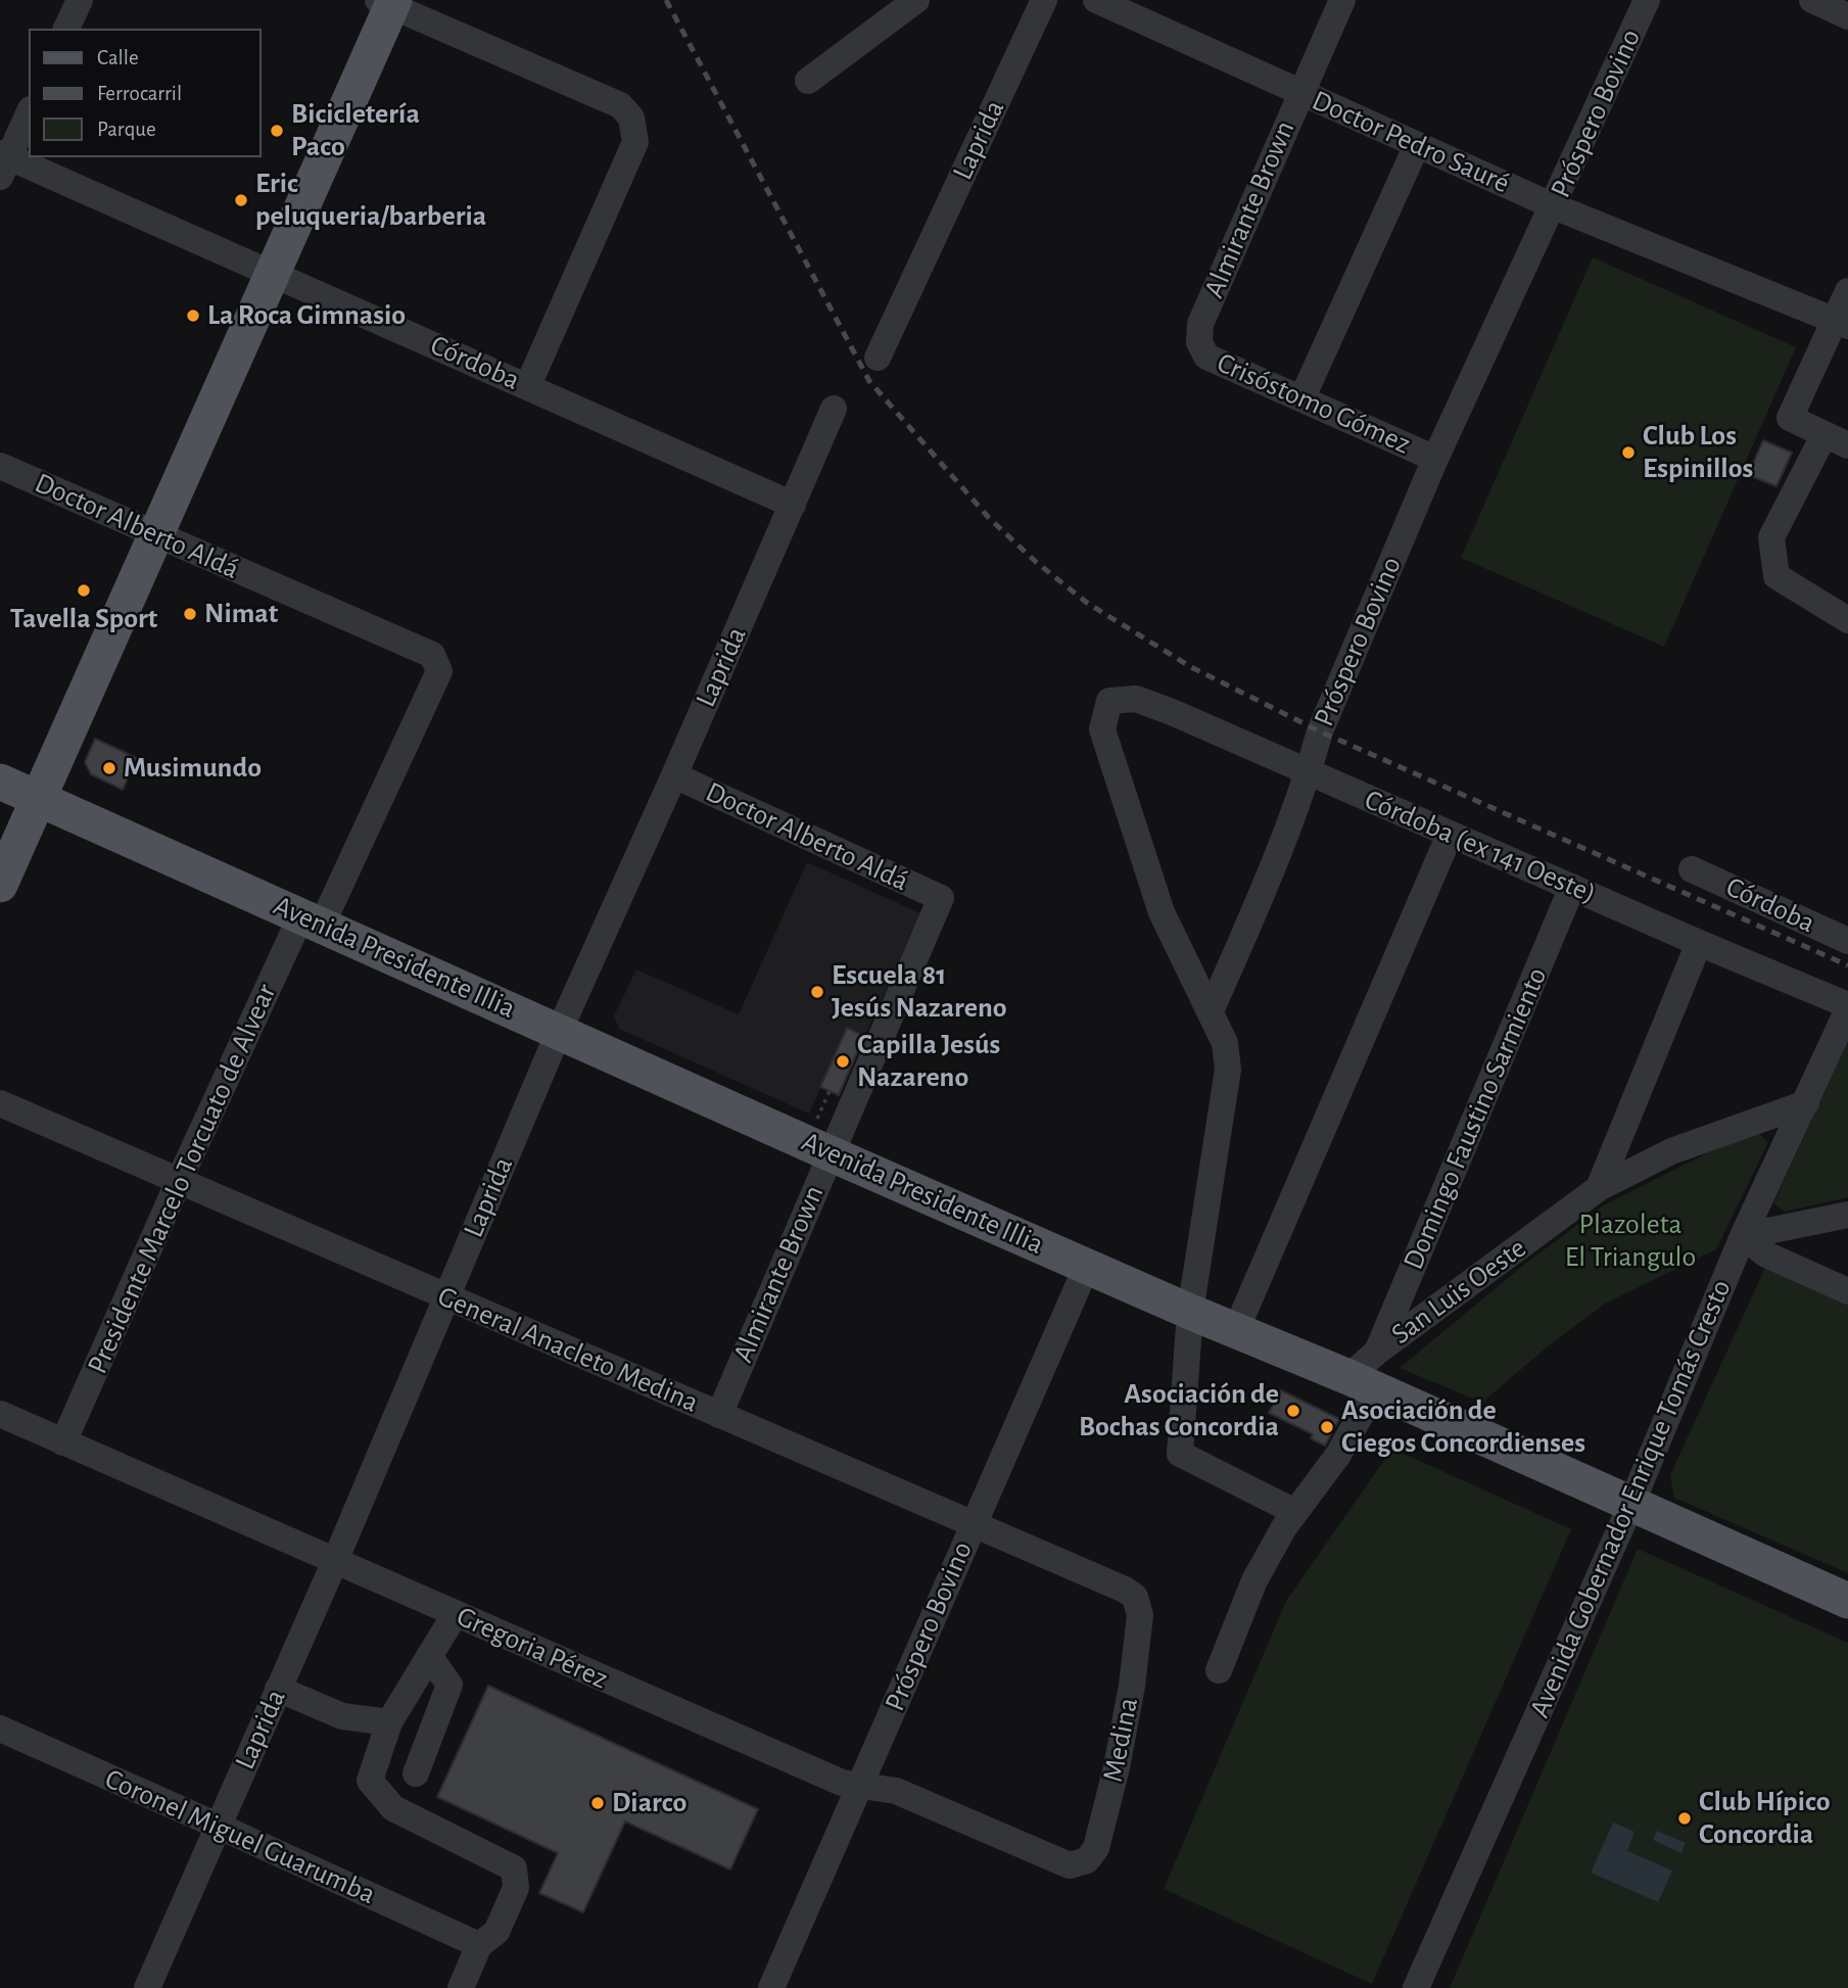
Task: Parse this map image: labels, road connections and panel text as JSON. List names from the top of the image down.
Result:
{
  "streets": {
    "main road": ["Avenida Presidente Illia"],
    "street": [
      "Próspero Bovino",
      "Laprida",
      "Doctor Pedro Sauré",
      "Almirante Brown",
      "Córdoba",
      "Crisóstomo Gómez",
      "Doctor Alberto Aldá",
      "Córdoba (ex 141 Oeste)",
      "Domingo Faustino Sarmiento",
      "Presidente Marcelo Torcuato de Alvear",
      "San Luis Oeste",
      "General Anacleto Medina",
      "Avenida Gobernador Enrique Tomás Cresto",
      "Gregoria Pérez",
      "Medina",
      "Coronel Miguel Guarumba"
    ]
  },
  "crossings": [
    ["Próspero Bovino", "Doctor Pedro Sauré"],
    ["Próspero Bovino", "Crisóstomo Gómez"],
    ["Próspero Bovino", "Córdoba (ex 141 Oeste)"],
    ["Próspero Bovino", "Avenida Presidente Illia"],
    ["Próspero Bovino", "General Anacleto Medina"],
    ["Próspero Bovino", "Gregoria Pérez"],
    ["Laprida", "Córdoba"],
    ["Laprida", "Doctor Alberto Aldá"],
    ["Laprida", "Avenida Presidente Illia"],
    ["Laprida", "General Anacleto Medina"],
    ["Laprida", "Gregoria Pérez"],
    ["Laprida", "Coronel Miguel Guarumba"],
    ["Doctor Pedro Sauré", "Almirante Brown"],
    ["Almirante Brown", "Crisóstomo Gómez"],
    ["Almirante Brown", "Doctor Alberto Aldá"],
    ["Almirante Brown", "Avenida Presidente Illia"],
    ["Almirante Brown", "General Anacleto Medina"],
    ["Doctor Alberto Aldá", "Presidente Marcelo Torcuato de Alvear"],
    ["Córdoba (ex 141 Oeste)", "Domingo Faustino Sarmiento"],
    ["Córdoba (ex 141 Oeste)", "Avenida Gobernador Enrique Tomás Cresto"],
    ["Avenida Presidente Illia", "Presidente Marcelo Torcuato de Alvear"],
    ["Avenida Presidente Illia", "San Luis Oeste"],
    ["Avenida Presidente Illia", "Avenida Gobernador Enrique Tomás Cresto"],
    ["Domingo Faustino Sarmiento", "San Luis Oeste"],
    ["Presidente Marcelo Torcuato de Alvear", "General Anacleto Medina"],
    ["Presidente Marcelo Torcuato de Alvear", "Gregoria Pérez"],
    ["San Luis Oeste", "Avenida Gobernador Enrique Tomás Cresto"],
    ["General Anacleto Medina", "Medina"],
    ["Gregoria Pérez", "Medina"]
  ],
  "parks": ["Plazoleta El Triangulo"],
  "places": [
    "Bicicletería Paco",
    "Eric peluqueria/barberia",
    "La Roca Gimnasio",
    "Club Los Espinillos",
    "Tavella Sport",
    "Nimat",
    "Musimundo",
    "Escuela 81 Jesús Nazareno",
    "Capilla Jesús Nazareno",
    "Asociación de Bochas Concordia",
    "Asociación de Ciegos Concordienses",
    "Diarco",
    "Club Hípico Concordia"
  ],
  "legend": ["Calle", "Ferrocarril", "Parque"]
}
